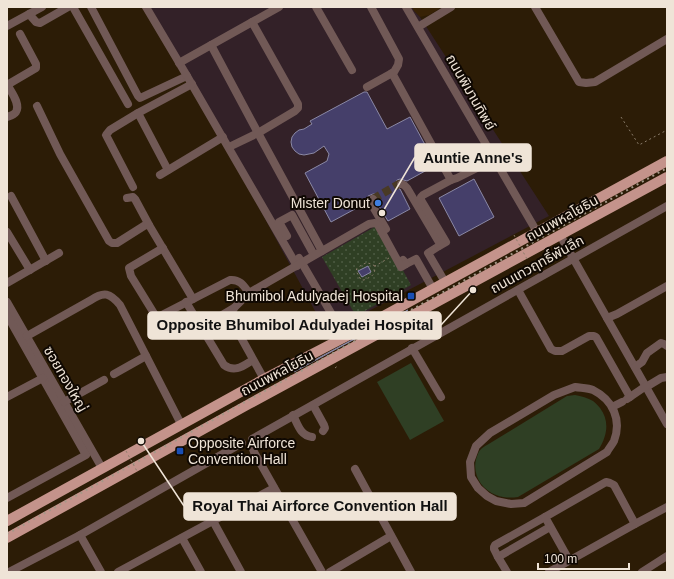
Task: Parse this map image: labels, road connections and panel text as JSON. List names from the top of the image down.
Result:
{
  "streets": {
    "main road": ["ถนนพหลโยธิน"],
    "street": ["ถนนพิมานทิพย์", "ถนนเทวฤทธิ์พันลึก", "ซอยทองใหญ่"]
  },
  "crossings": [
    ["ถนนพิมานทิพย์", "ถนนพหลโยธิน"],
    ["ถนนพหลโยธิน", "ซอยทองใหญ่"]
  ],
  "places": {
    "other": [
      "Mister Donut",
      "Auntie Anne's",
      "Opposite Bhumibol Adulyadei Hospital",
      "Royal Thai Airforce Convention Hall"
    ],
    "transit": ["Bhumibol Adulyadej Hospital", "Opposite Airforce Convention Hall"]
  },
  "scale_bar": "100 m"
}
